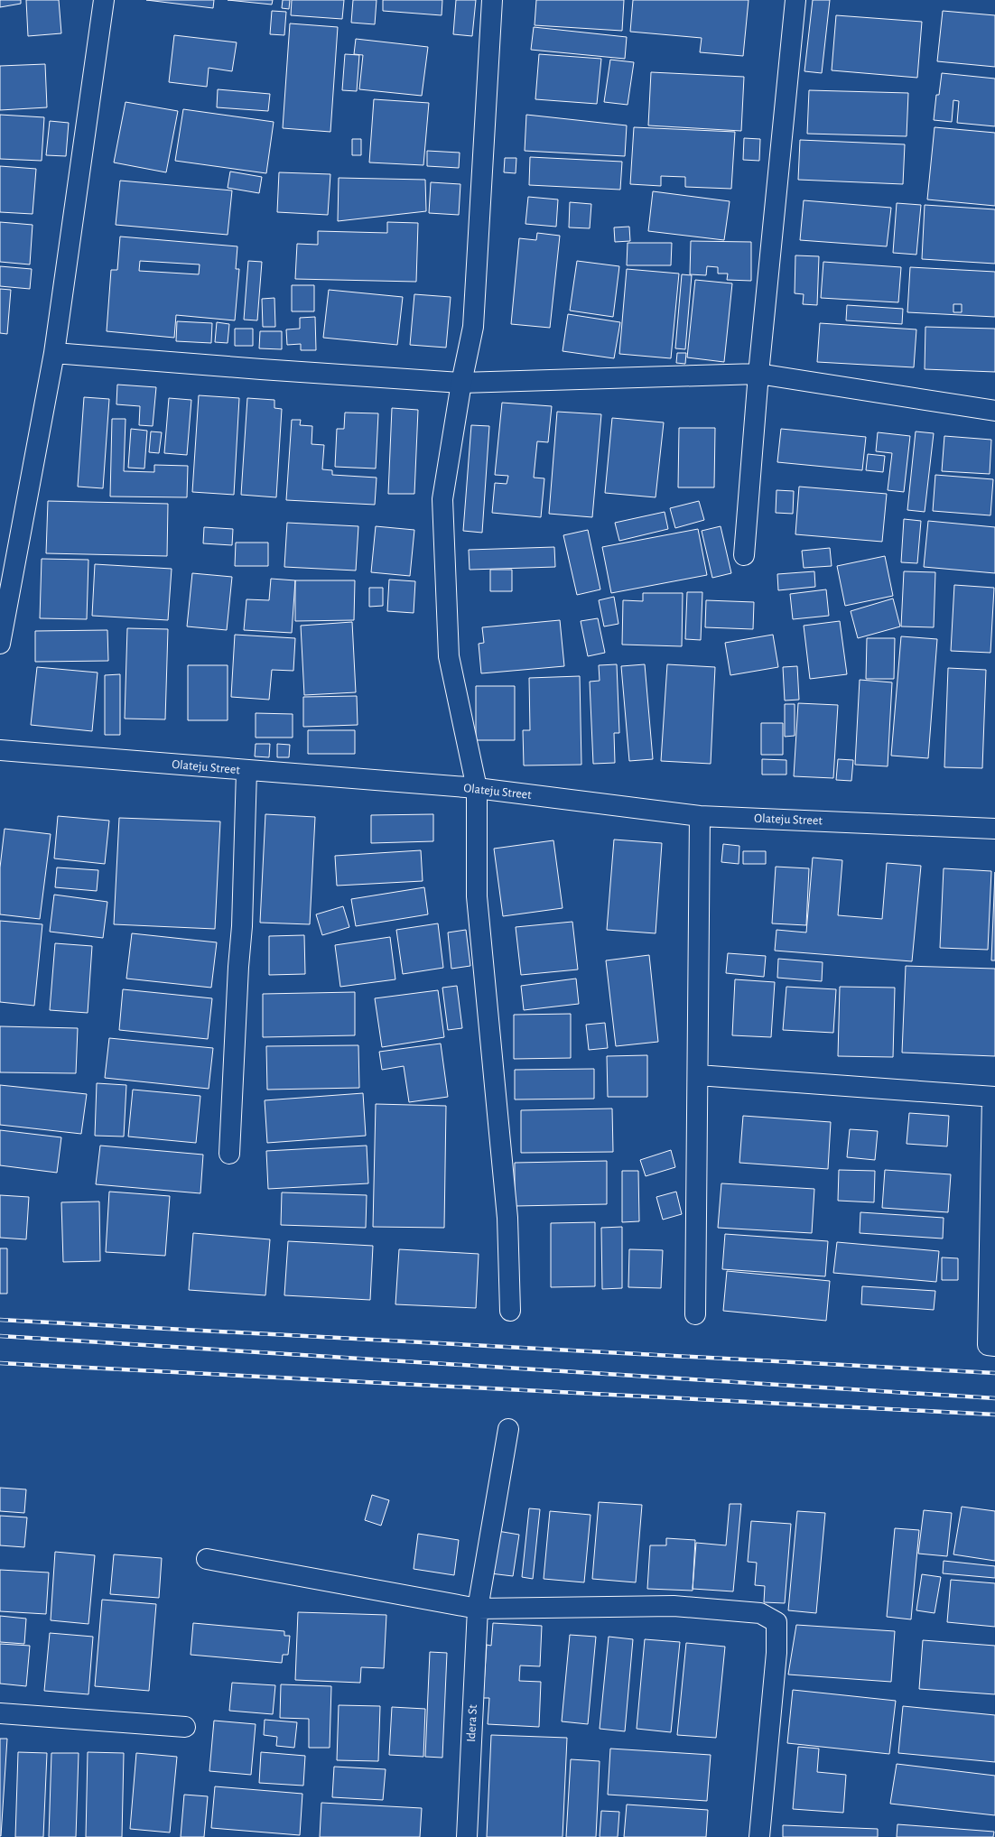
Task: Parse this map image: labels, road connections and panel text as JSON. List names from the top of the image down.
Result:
{
  "streets": {
    "street": ["Olateju Street", "Idera St"]
  }
}
